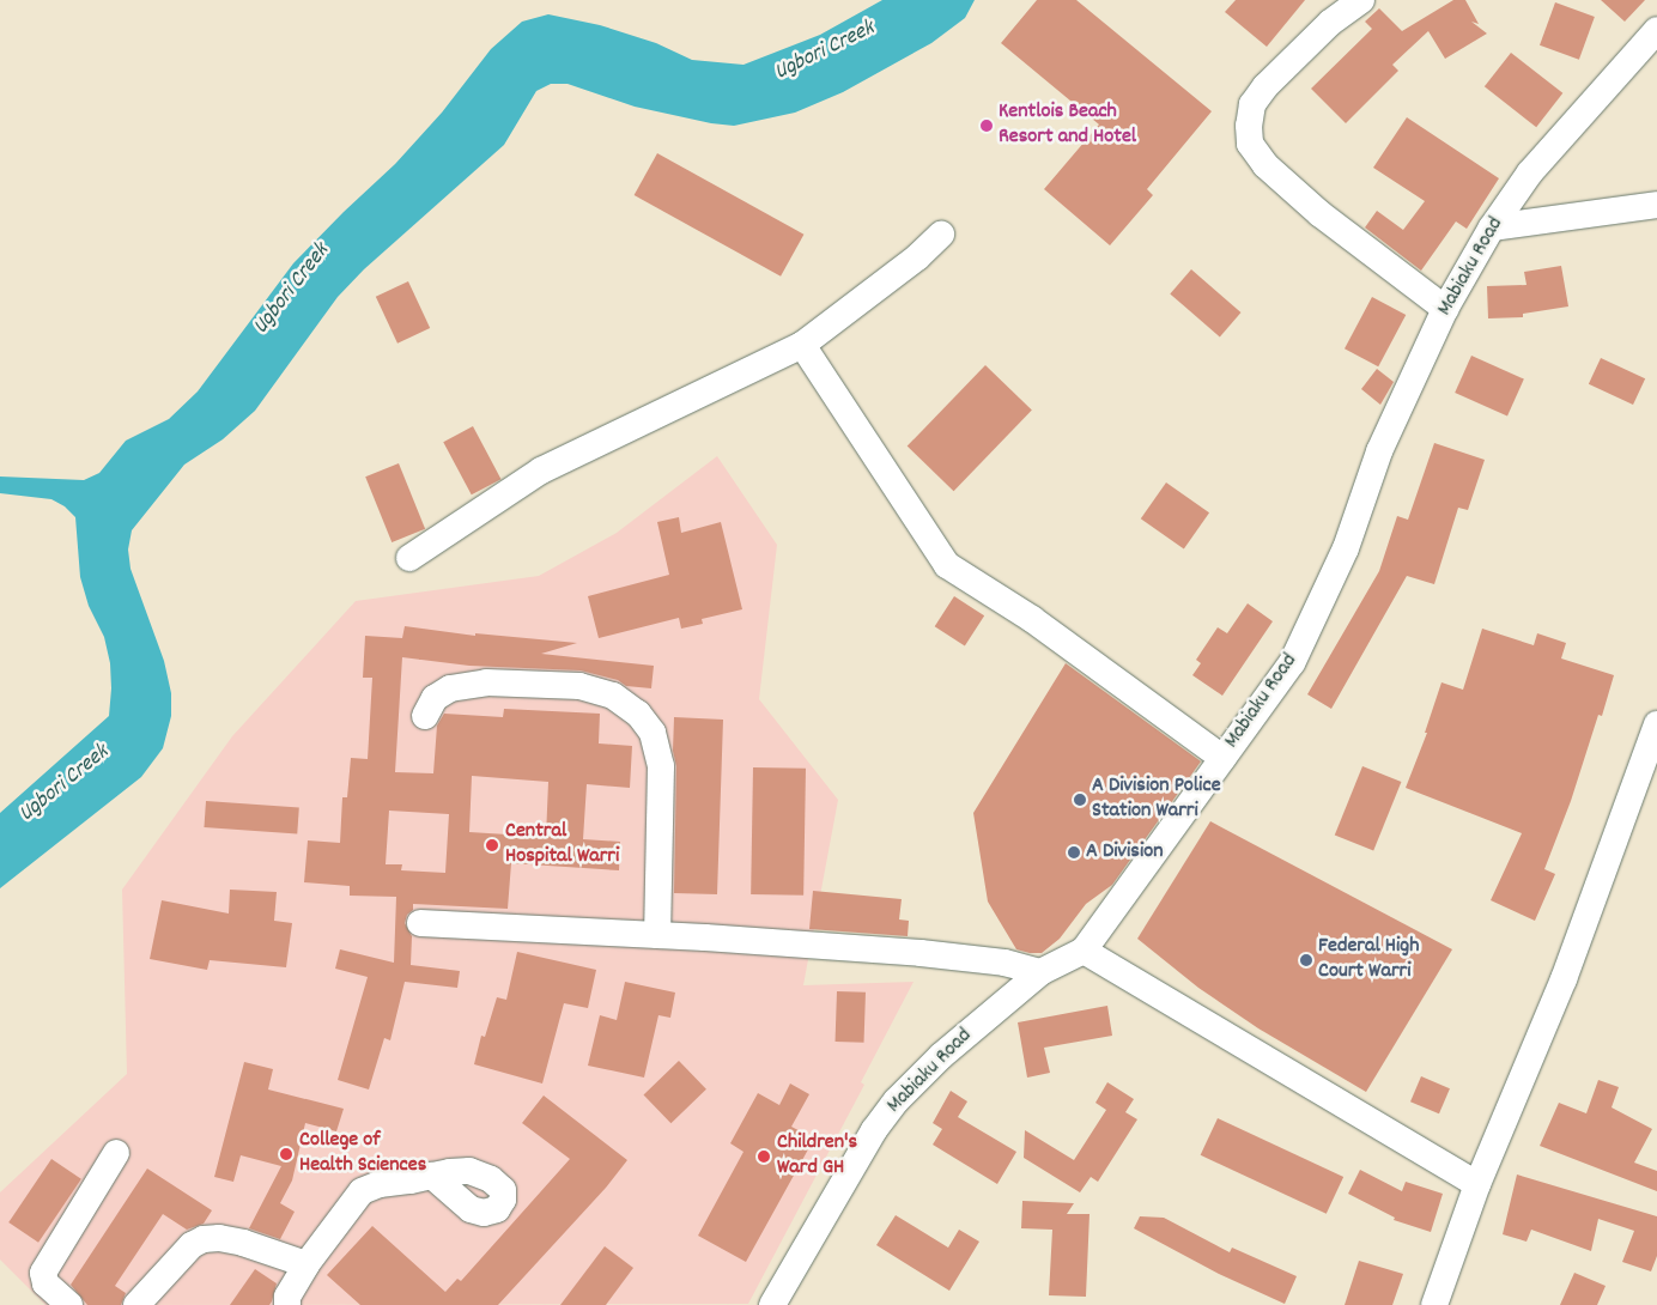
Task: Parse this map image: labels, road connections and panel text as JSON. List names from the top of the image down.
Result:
{
  "streets": {
    "street": ["Mabiaku Road"]
  },
  "water": ["Ugbori Creek"],
  "places": [
    "Kentlois Beach Resort and Hotel",
    "A Division Police Station Warri",
    "Central Hospital Warri",
    "A Division",
    "Federal High Court Warri",
    "College of Health Sciences",
    "Children's Ward GH"
  ]
}
